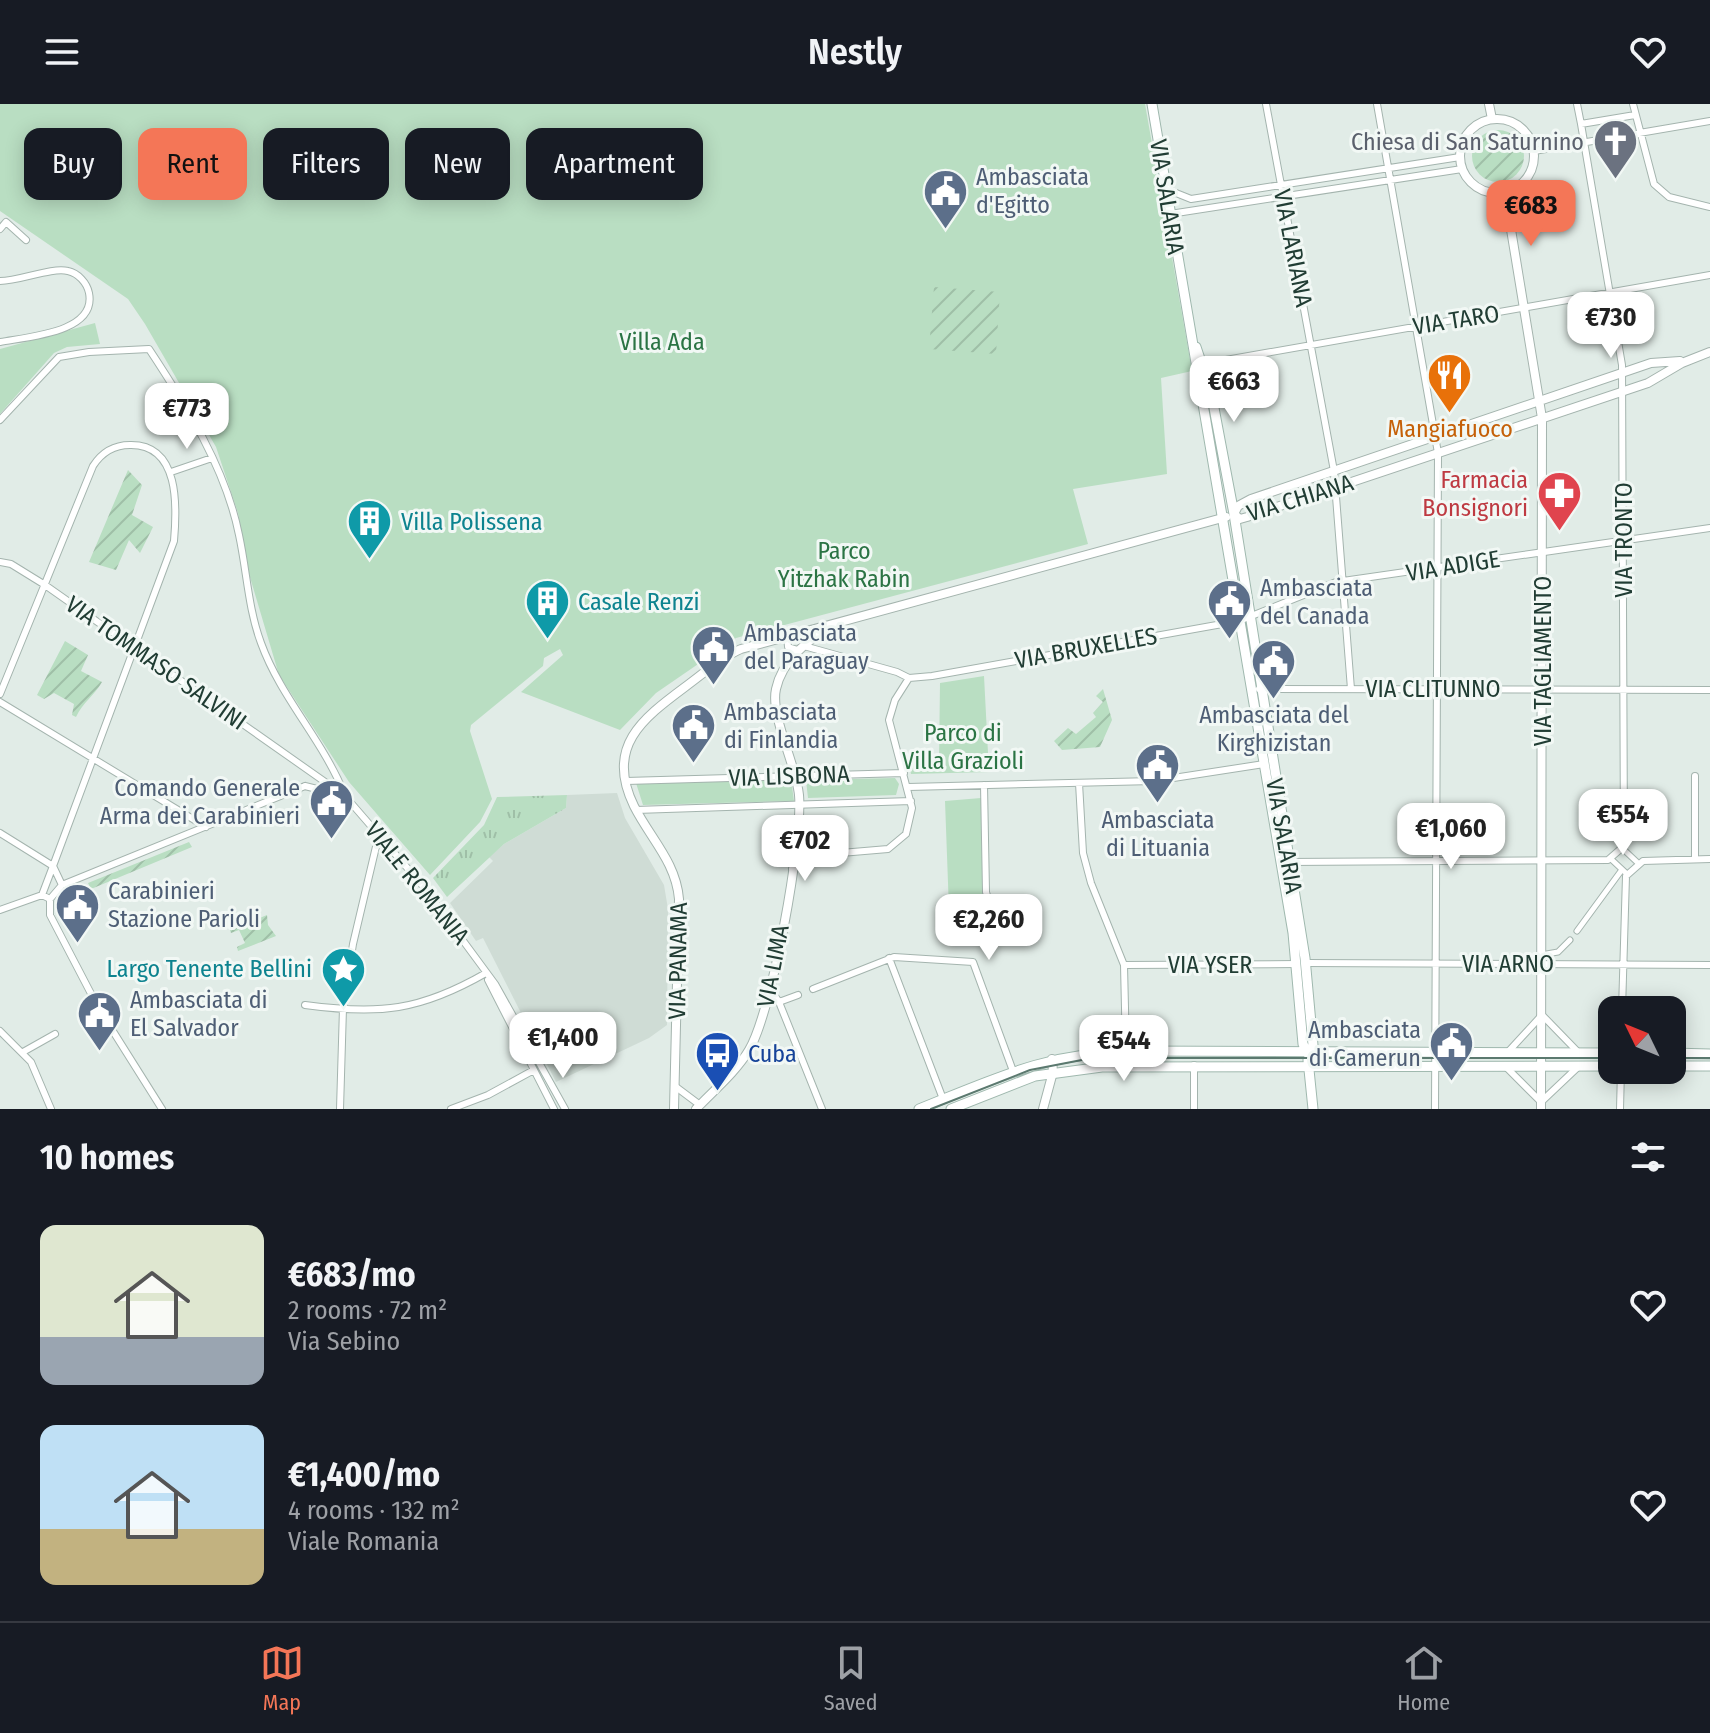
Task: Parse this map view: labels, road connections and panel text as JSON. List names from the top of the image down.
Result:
{
  "streets": {
    "main road": ["VIA SALARIA"],
    "street": [
      "VIA LARIANA",
      "VIA TARO",
      "VIA CHIANA",
      "VIA TRONTO",
      "VIA ADIGE",
      "VIA BRUXELLES",
      "VIA TAGLIAMENTO",
      "VIA TOMMASO SALVINI",
      "VIA CLITUNNO",
      "VIA LISBONA",
      "VIALE ROMANIA",
      "VIA PANAMA",
      "VIA ARNO",
      "VIA YSER",
      "VIA LIMA"
    ]
  },
  "crossings": [
    ["VIA SALARIA", "VIA TARO"],
    ["VIA SALARIA", "VIA CHIANA"],
    ["VIA SALARIA", "VIA ADIGE"],
    ["VIA SALARIA", "VIA BRUXELLES"],
    ["VIA SALARIA", "VIA CLITUNNO"],
    ["VIA SALARIA", "VIA ARNO"],
    ["VIA SALARIA", "VIA YSER"],
    ["VIA LARIANA", "VIA TARO"],
    ["VIA LARIANA", "VIA CHIANA"],
    ["VIA LARIANA", "VIA ADIGE"],
    ["VIA LARIANA", "VIA CLITUNNO"],
    ["VIA TARO", "VIA TRONTO"],
    ["VIA TARO", "VIA TAGLIAMENTO"],
    ["VIA CHIANA", "VIA TRONTO"],
    ["VIA CHIANA", "VIA TAGLIAMENTO"],
    ["VIA TRONTO", "VIA ADIGE"],
    ["VIA TRONTO", "VIA CLITUNNO"],
    ["VIA ADIGE", "VIA BRUXELLES"],
    ["VIA ADIGE", "VIA TAGLIAMENTO"],
    ["VIA TAGLIAMENTO", "VIA CLITUNNO"],
    ["VIA TAGLIAMENTO", "VIA ARNO"],
    ["VIA TOMMASO SALVINI", "VIALE ROMANIA"],
    ["VIA LISBONA", "VIA PANAMA"],
    ["VIA LISBONA", "VIA LIMA"],
    ["VIA ARNO", "VIA YSER"]
  ],
  "parks": ["Villa Ada", "Parco Yitzhak Rabin", "Parco di Villa Grazioli"],
  "places": {
    "church": ["Chiesa di San Saturnino"],
    "public building": [
      "Ambasciata d'Egitto",
      "Ambasciata del Canada",
      "Ambasciata del Paraguay",
      "Ambasciata del Kirghizistan",
      "Ambasciata di Finlandia",
      "Ambasciata di Lituania",
      "Comando Generale Arma dei Carabinieri",
      "Carabinieri Stazione Parioli",
      "Ambasciata di El Salvador",
      "Ambasciata di Camerun"
    ],
    "restaurant": ["Mangiafuoco"],
    "pharmacy": ["Farmacia Bonsignori"],
    "building": ["Villa Polissena", "Casale Renzi"],
    "place": ["Largo Tenente Bellini"],
    "bus stop": ["Cuba"]
  },
  "north": "top left",
  "page": {
    "header": "Nestly",
    "chip": [
      "Buy",
      "Rent",
      "Filters",
      "New",
      "Apartment"
    ],
    "price": [
      "€683",
      "€730",
      "€663",
      "€773",
      "€554",
      "€1,060",
      "€702",
      "€2,260",
      "€1,400",
      "€544"
    ],
    "heading": "10 homes",
    "list": [
      {
        "name": "€683/mo",
        "note": "2 rooms · 72 m² · Via Sebino"
      },
      {
        "name": "€1,400/mo",
        "note": "4 rooms · 132 m² · Viale Romania"
      }
    ],
    "tabs": ["Map", "Saved", "Home"]
  }
}
